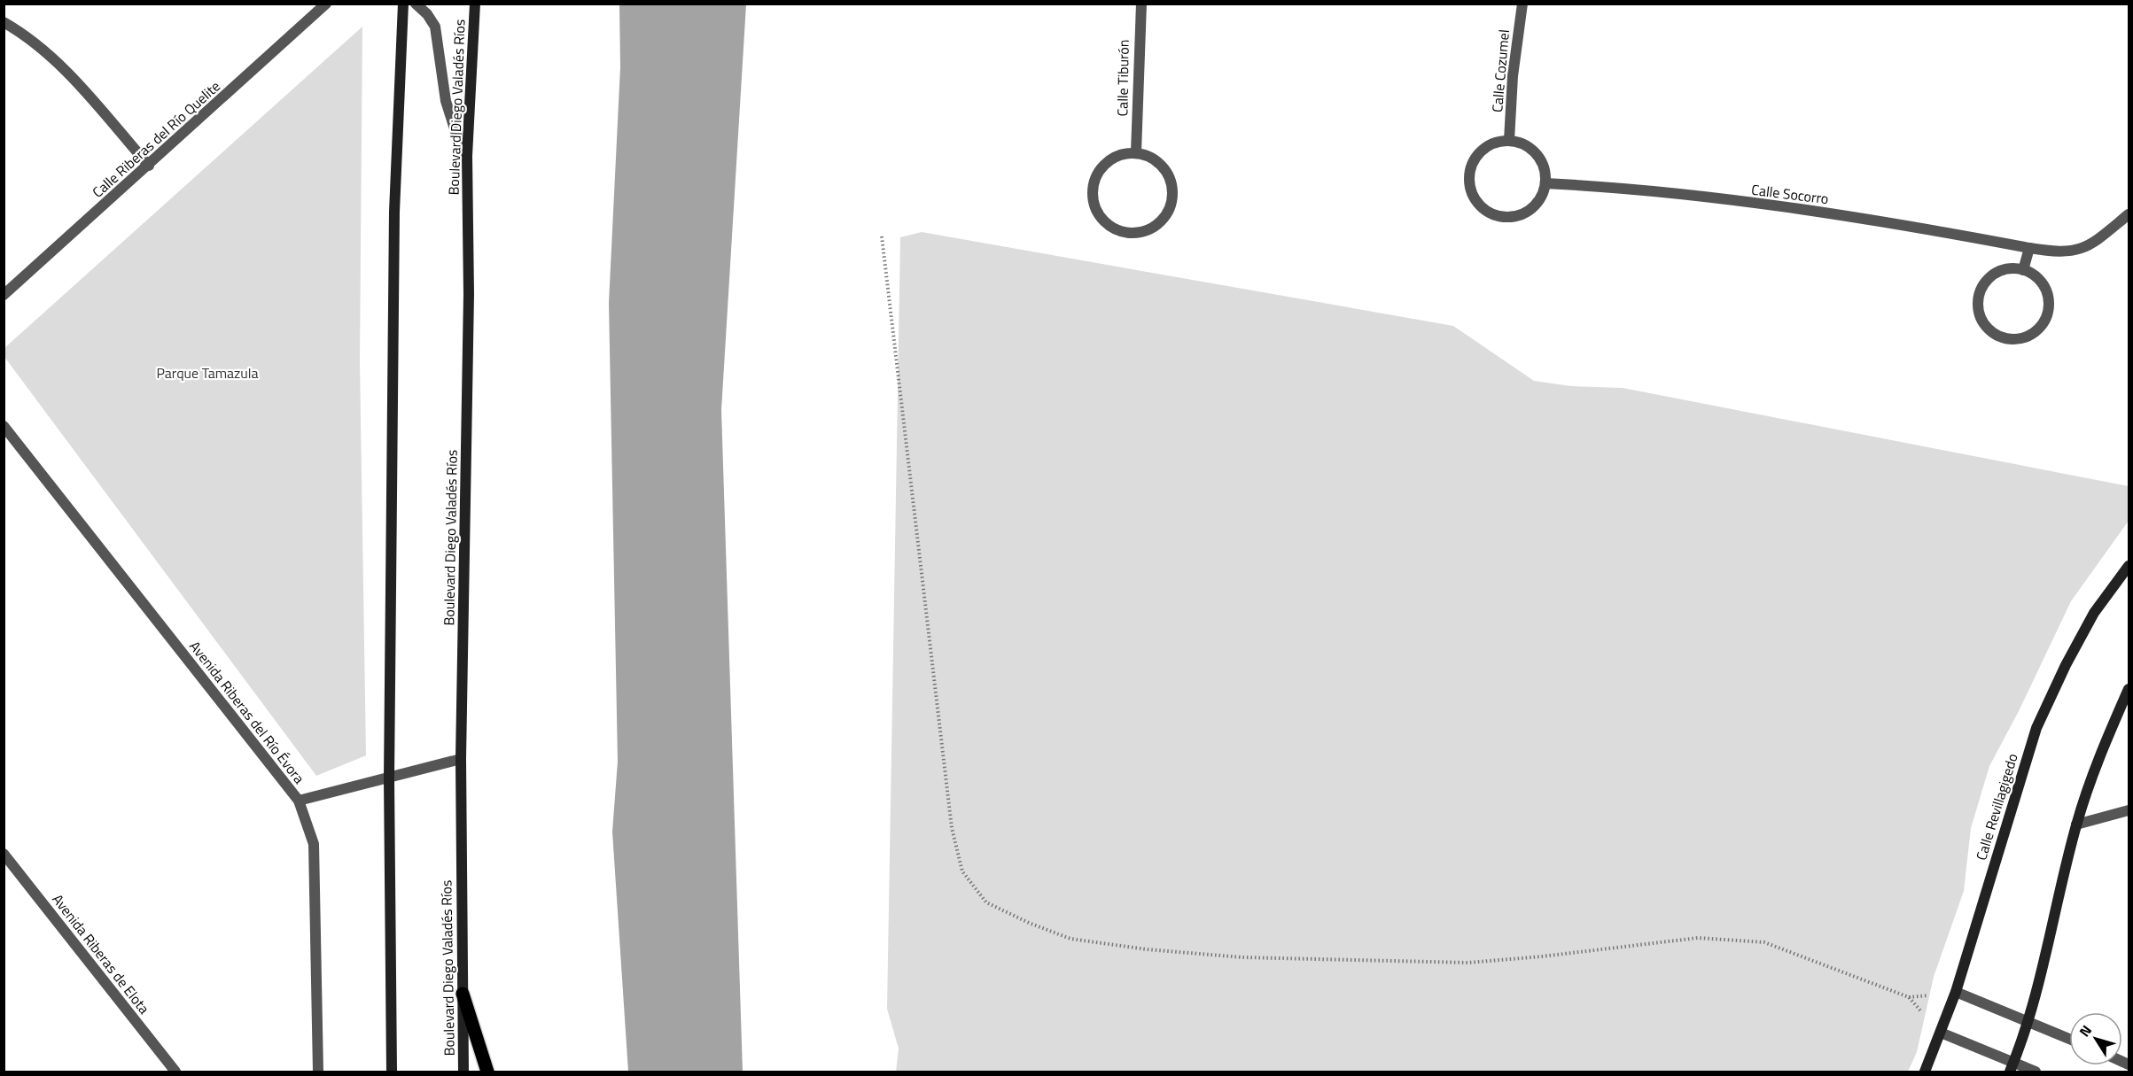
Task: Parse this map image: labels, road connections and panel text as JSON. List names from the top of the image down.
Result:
{
  "streets": {
    "main road": ["Boulevard Diego Valadés Ríos", "Calle Revillagigedo"],
    "street": [
      "Calle Cozumel",
      "Calle Tiburón",
      "Calle Riberas del Río Quelite",
      "Calle Socorro",
      "Avenida Riberas del Río Évora",
      "Avenida Riberas de Elota"
    ]
  },
  "crossings": [
    ["Calle Cozumel", "Calle Socorro"]
  ],
  "parks": ["Parque Tamazula"],
  "north": "top left"
}
